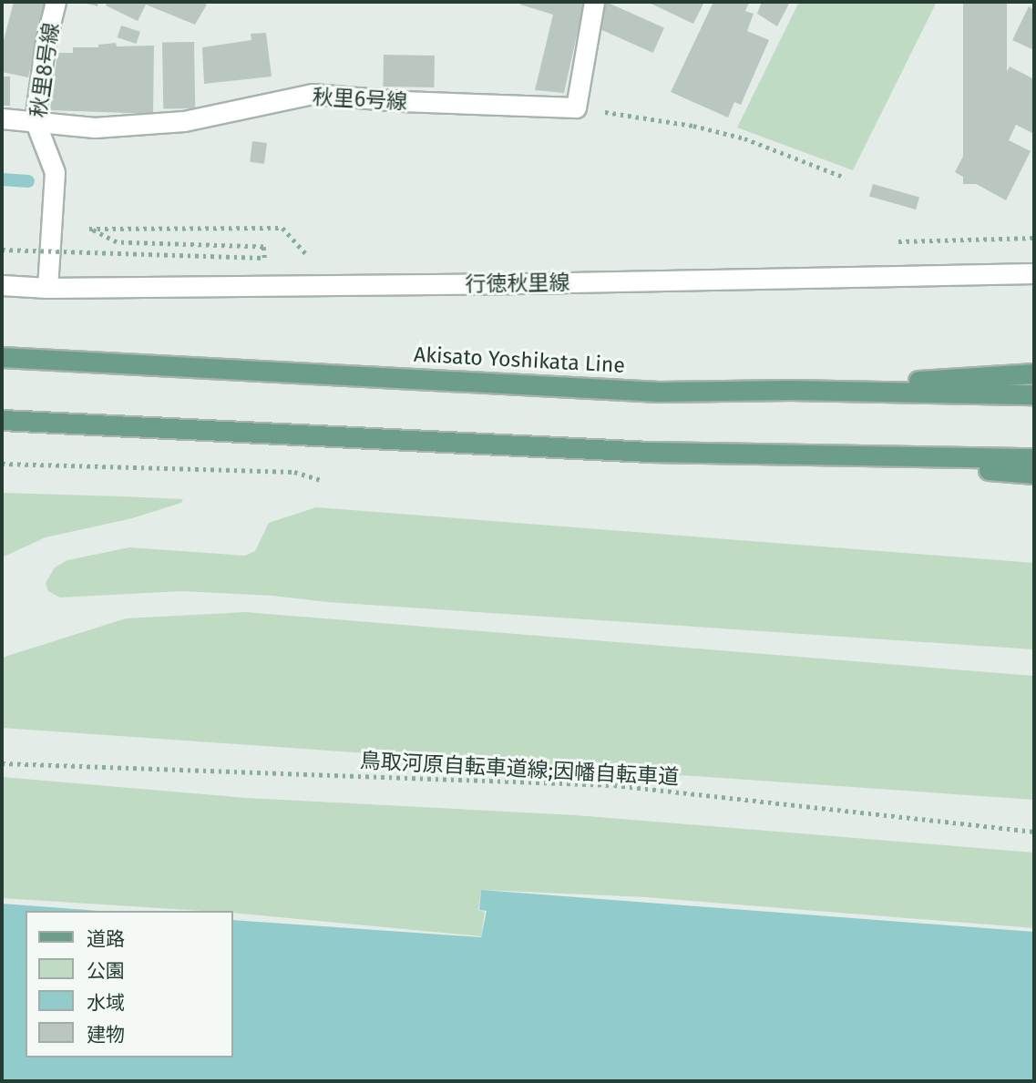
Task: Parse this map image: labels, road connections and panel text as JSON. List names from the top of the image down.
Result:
{
  "streets": {
    "main road": ["Akisato Yoshikata Line"],
    "street": ["秋里8号線", "秋里6号線", "行徳秋里線"],
    "path": ["鳥取河原自転車道線;因幡自転車道"]
  },
  "crossings": [
    ["秋里8号線", "秋里6号線"],
    ["秋里8号線", "行徳秋里線"]
  ],
  "legend": [
    "道路",
    "公園",
    "水域",
    "建物"
  ]
}
